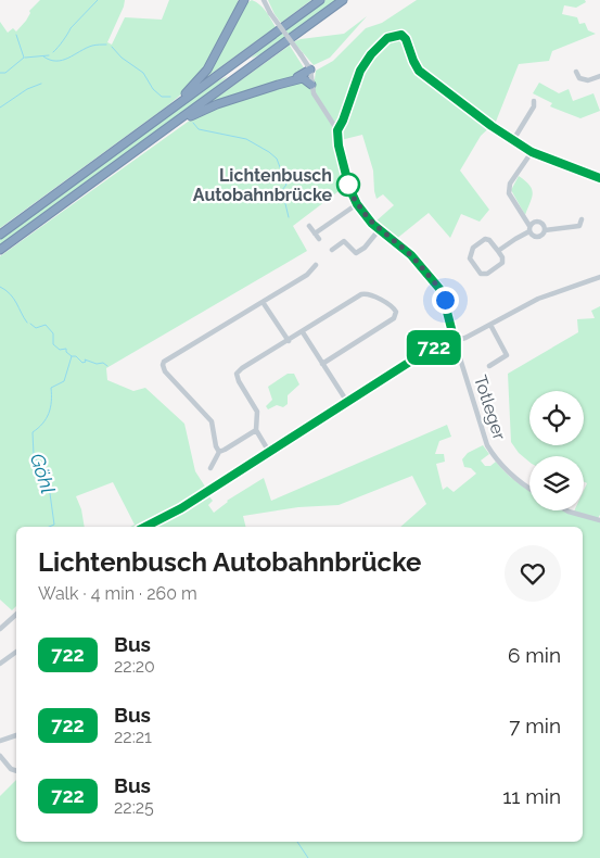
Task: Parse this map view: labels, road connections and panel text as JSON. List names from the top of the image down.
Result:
{
  "streets": {
    "street": ["Totleger"]
  },
  "water": ["Göhl"],
  "places": ["Lichtenbusch Autobahnbrücke"],
  "lines": ["bus line 722"],
  "page": {
    "on_map": "722",
    "heading": ["Lichtenbusch Autobahnbrücke", "Walk · 4 min · 260 m"],
    "list": [
      {
        "mark": "722",
        "name": "Bus",
        "note": "22:20",
        "value": "6 min"
      },
      {
        "mark": "722",
        "name": "Bus",
        "note": "22:21",
        "value": "7 min"
      },
      {
        "mark": "722",
        "name": "Bus",
        "note": "22:25",
        "value": "11 min"
      }
    ]
  }
}
